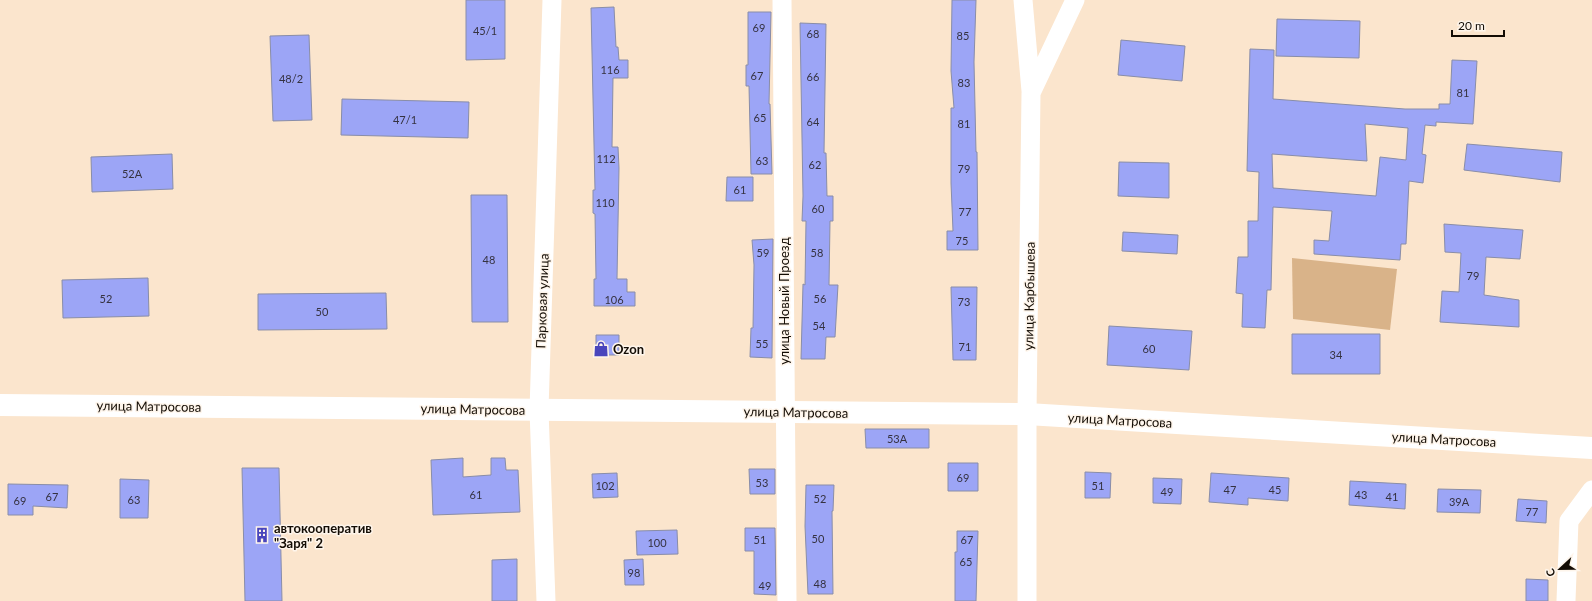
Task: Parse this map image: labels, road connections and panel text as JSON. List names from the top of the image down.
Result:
{
  "streets": {
    "street": [
      "улица Карбышева",
      "Парковая улица",
      "улица Новый Проезд",
      "улица Матросова"
    ]
  },
  "crossings": [
    ["улица Карбышева", "улица Матросова"],
    ["Парковая улица", "улица Матросова"],
    ["улица Новый Проезд", "улица Матросова"]
  ],
  "places": {
    "shop": ["Ozon"],
    "building": ["автокооператив \"Заря\" 2"]
  },
  "house_numbers": [
    "69",
    "45/1",
    "68",
    "85",
    "116",
    "67",
    "66",
    "48/2",
    "83",
    "81",
    "65",
    "47/1",
    "64",
    "81",
    "112",
    "63",
    "62",
    "79",
    "52А",
    "61",
    "110",
    "60",
    "77",
    "75",
    "59",
    "58",
    "48",
    "79",
    "52",
    "56",
    "106",
    "73",
    "50",
    "54",
    "55",
    "71",
    "60",
    "34",
    "53А",
    "69",
    "53",
    "102",
    "51",
    "47",
    "45",
    "49",
    "61",
    "43",
    "67",
    "41",
    "52",
    "63",
    "69",
    "39А",
    "77",
    "50",
    "51",
    "67",
    "100",
    "65",
    "98",
    "48",
    "49"
  ],
  "scale_bar": "20 m",
  "north": "left"
}
